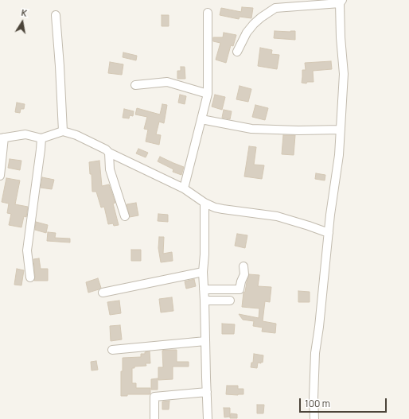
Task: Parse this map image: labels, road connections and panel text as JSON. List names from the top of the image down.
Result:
{
  "scale_bar": "100 m",
  "north": "top"
}
